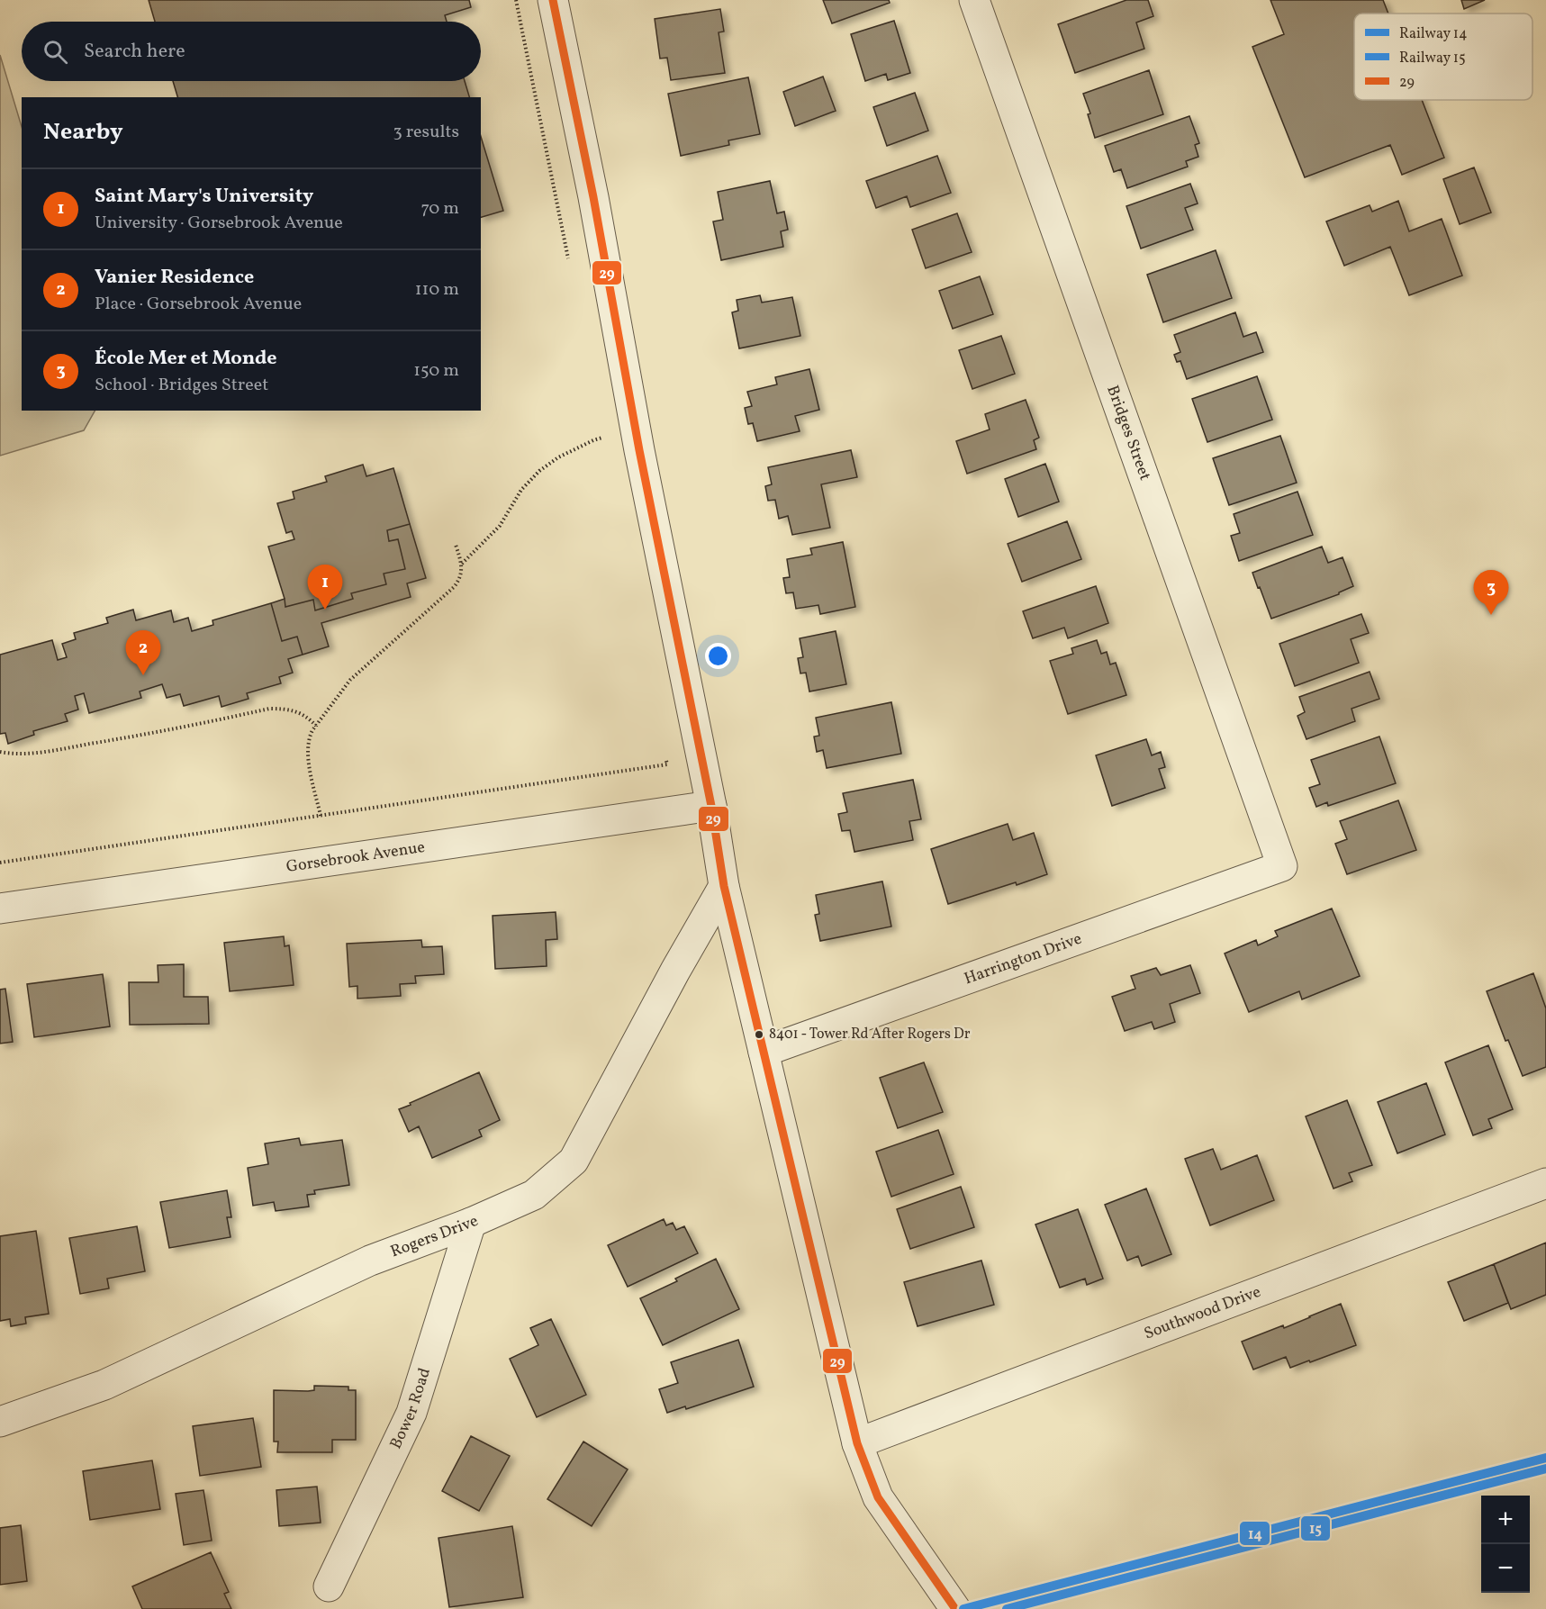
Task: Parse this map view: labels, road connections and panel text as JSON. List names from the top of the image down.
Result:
{
  "streets": {
    "street": [
      "Bridges Street",
      "Gorsebrook Avenue",
      "Harrington Drive",
      "Rogers Drive",
      "Southwood Drive",
      "Bower Road"
    ]
  },
  "crossings": [
    ["Bridges Street", "Harrington Drive"],
    ["Rogers Drive", "Bower Road"]
  ],
  "places": ["8401 - Tower Rd After Rogers Dr"],
  "lines": ["transit line 29", "rail line 14", "rail line 15"],
  "legend": ["Railway 14", "Railway 15", "29"],
  "page": {
    "search": "Search here",
    "heading": ["Nearby", "3 results"],
    "list": [
      {
        "mark": "1",
        "name": "Saint Mary's University",
        "note": "University · Gorsebrook Avenue",
        "value": "70 m"
      },
      {
        "mark": "2",
        "name": "Vanier Residence",
        "note": "Place · Gorsebrook Avenue",
        "value": "110 m"
      },
      {
        "mark": "3",
        "name": "École Mer et Monde",
        "note": "School · Bridges Street",
        "value": "150 m"
      }
    ],
    "pins": ["1", "3", "2"],
    "map_buttons": ["+", "−"]
  }
}
